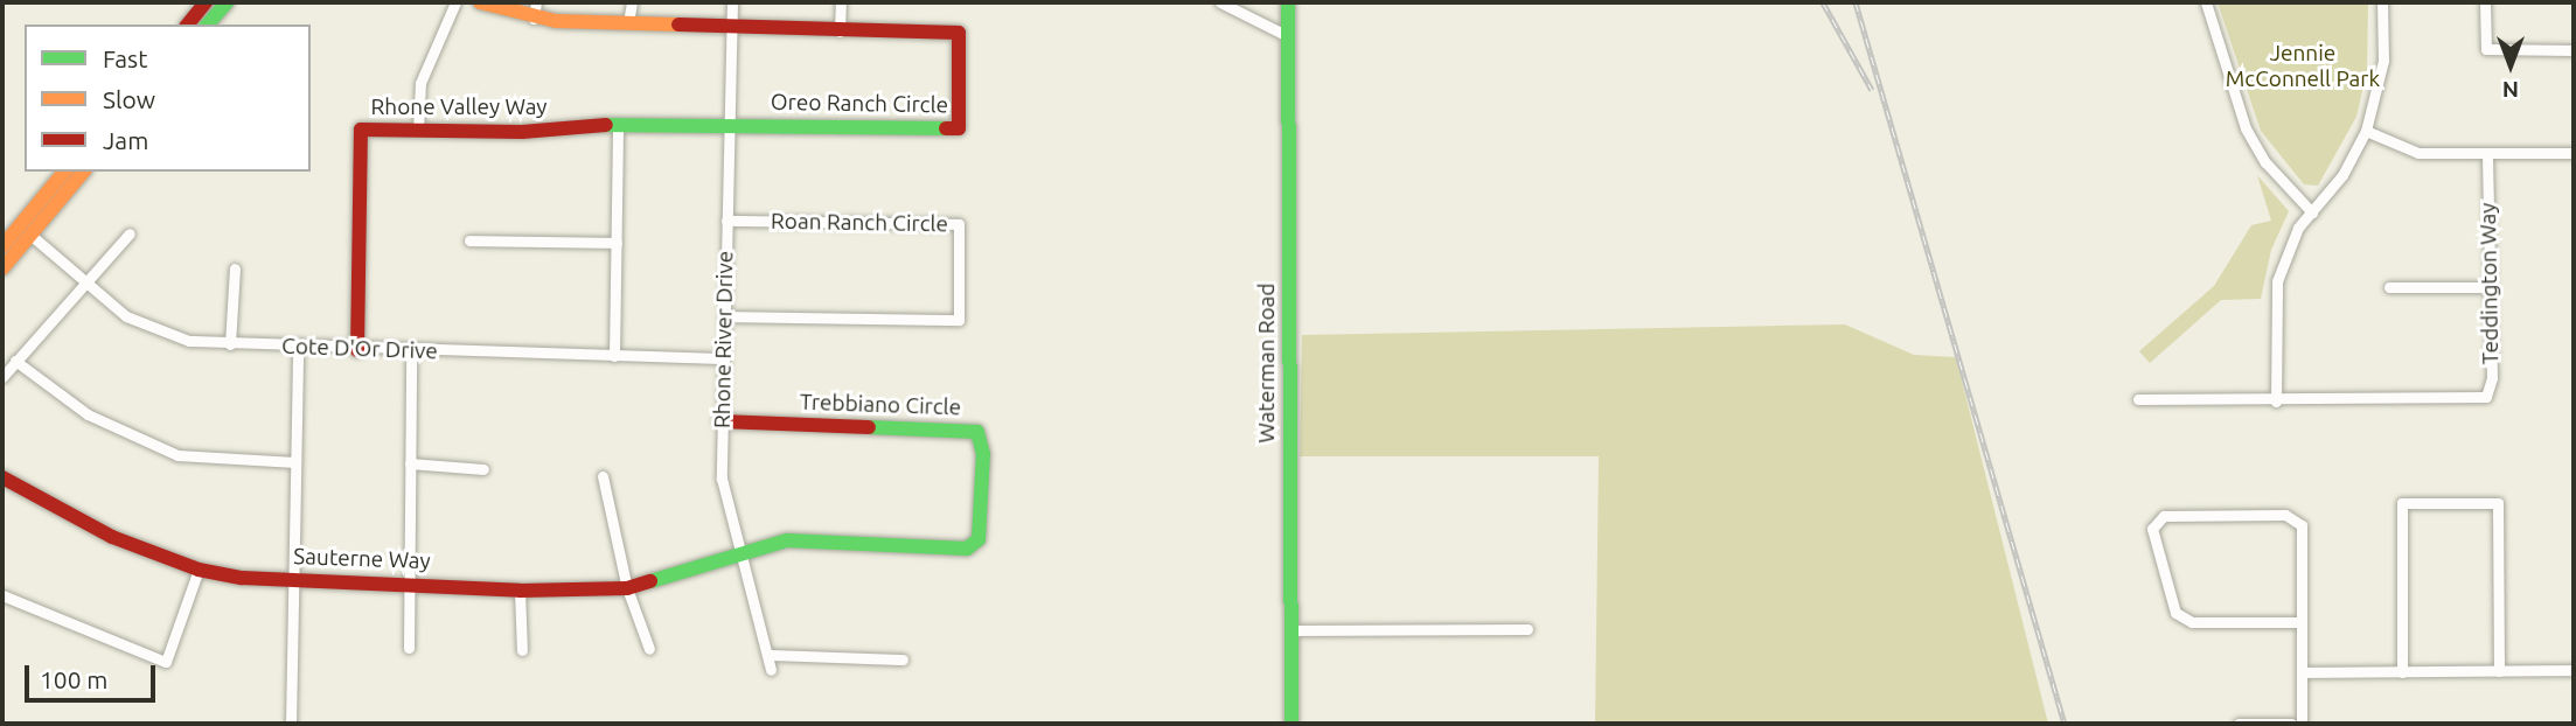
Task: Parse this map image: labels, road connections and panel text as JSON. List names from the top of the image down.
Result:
{
  "streets": {
    "street": [
      "Oreo Ranch Circle",
      "Rhone Valley Way",
      "Roan Ranch Circle",
      "Teddington Way",
      "Rhone River Drive",
      "Cote D'Or Drive",
      "Waterman Road",
      "Trebbiano Circle",
      "Sauterne Way"
    ]
  },
  "crossings": [
    ["Oreo Ranch Circle", "Rhone Valley Way"],
    ["Oreo Ranch Circle", "Rhone River Drive"],
    ["Rhone Valley Way", "Rhone River Drive"],
    ["Rhone Valley Way", "Cote D'Or Drive"],
    ["Roan Ranch Circle", "Rhone River Drive"],
    ["Rhone River Drive", "Cote D'Or Drive"],
    ["Rhone River Drive", "Trebbiano Circle"],
    ["Rhone River Drive", "Sauterne Way"],
    ["Trebbiano Circle", "Sauterne Way"]
  ],
  "parks": ["Jennie McConnell Park"],
  "legend": ["Fast", "Slow", "Jam"],
  "scale_bar": "100 m",
  "north": "bottom"
}
